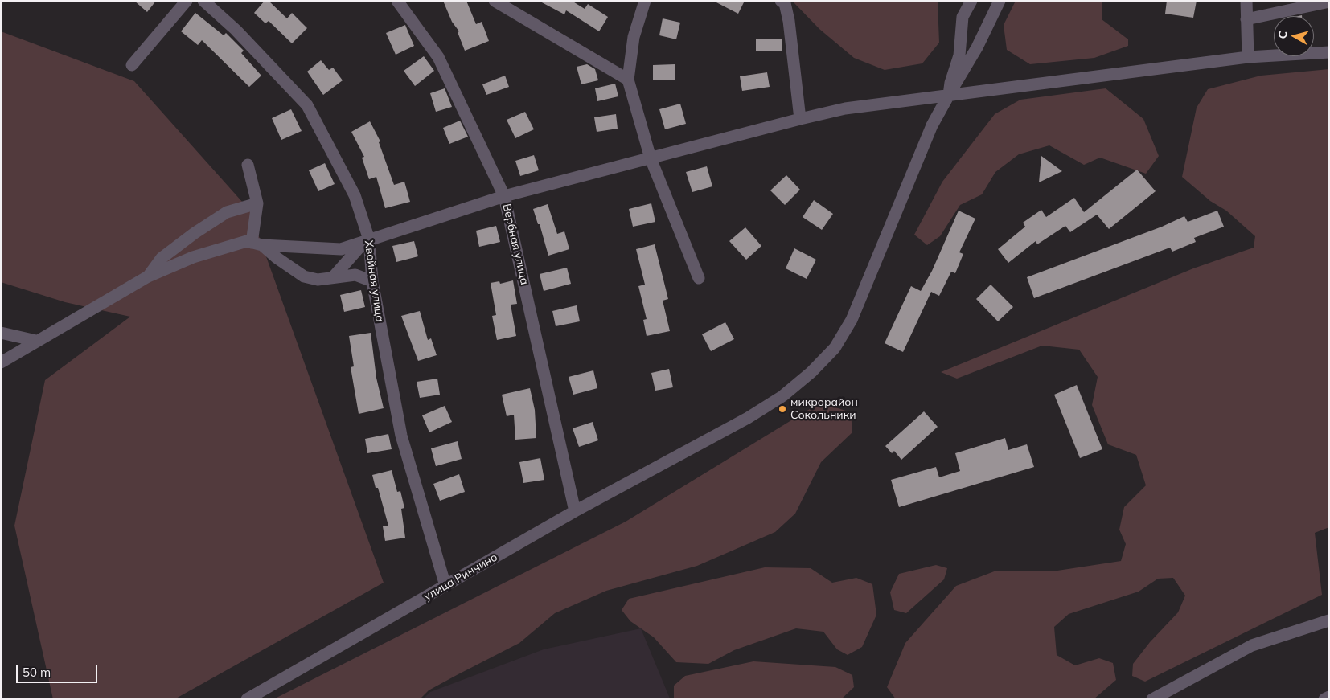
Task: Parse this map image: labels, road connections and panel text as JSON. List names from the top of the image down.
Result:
{
  "streets": {
    "street": ["Вербная улица", "Хвойная улица", "улица Ринчино"]
  },
  "crossings": [
    ["Вербная улица", "улица Ринчино"],
    ["Хвойная улица", "улица Ринчино"]
  ],
  "places": ["микрорайон Сокольники"],
  "scale_bar": "50 m",
  "north": "left"
}
